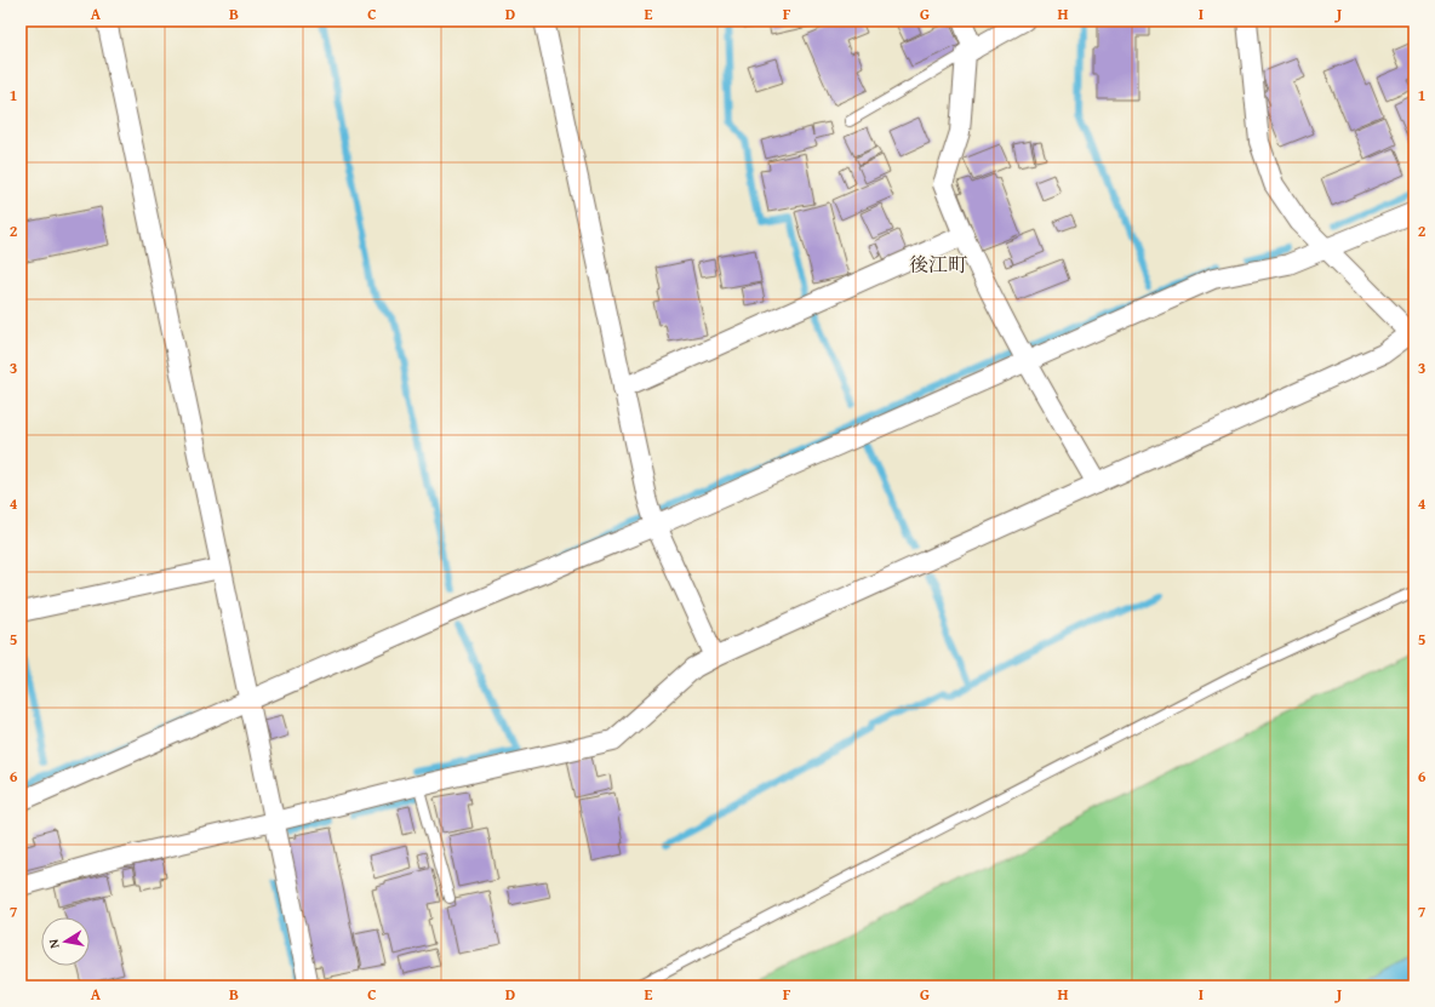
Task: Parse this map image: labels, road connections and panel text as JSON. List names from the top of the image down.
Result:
{
  "districts": ["後江町"],
  "north": "left",
  "grid": {
    "columns": [
      "A",
      "B",
      "C",
      "D",
      "E",
      "F",
      "G",
      "H",
      "I",
      "J"
    ],
    "rows": [
      "1",
      "2",
      "3",
      "4",
      "5",
      "6",
      "7"
    ]
  }
}
